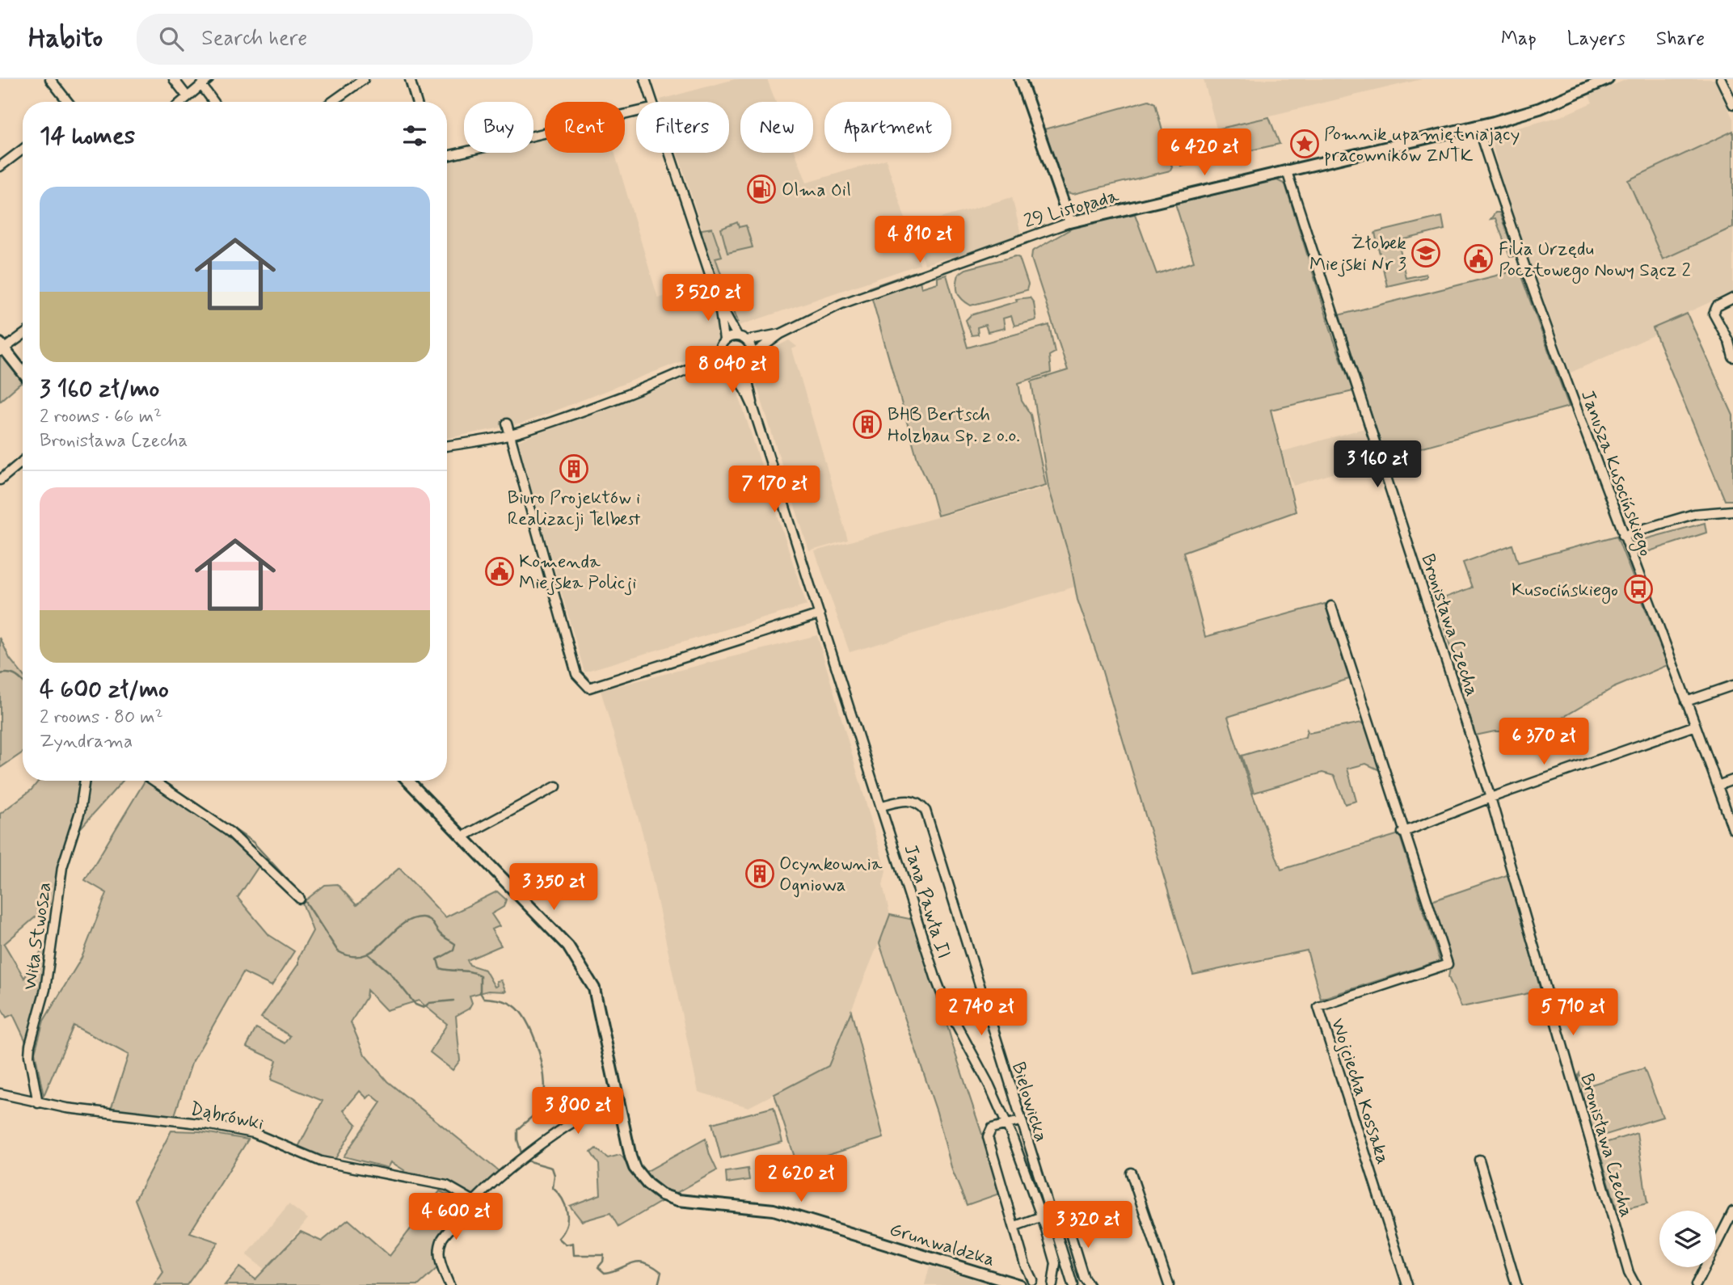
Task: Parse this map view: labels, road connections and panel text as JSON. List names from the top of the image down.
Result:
{
  "streets": {
    "street": [
      "29 Listopada",
      "Janusza Kusocińskiego",
      "Bronisława Czecha",
      "Jana Pawła II",
      "Wita Stwosza",
      "Wojciecha Kossaka",
      "Bielowicka",
      "Dąbrówki",
      "Grunwaldzka"
    ]
  },
  "crossings": [
    ["29 Listopada", "Janusza Kusocińskiego"],
    ["29 Listopada", "Bronisława Czecha"],
    ["29 Listopada", "Jana Pawła II"],
    ["Jana Pawła II", "Bielowicka"],
    ["Wita Stwosza", "Dąbrówki"]
  ],
  "places": {
    "place": ["Pomnik upamiętniający pracowników ZNTK"],
    "fuel station": ["Olma Oil"],
    "school or university": ["Żłobek Miejski Nr 3"],
    "public building": ["Filia Urzędu Pocztowego Nowy Sącz 2", "Komenda Miejska Policji"],
    "building": ["BHB Bertsch Holzbau Sp. z o.o.", "Biuro Projektów i Realizacji Telbest", "Ocynkownia Ogniowa"],
    "bus stop": ["Kusocińskiego"]
  },
  "page": {
    "header": "Habito",
    "search": "Search here",
    "nav": ["Map", "Layers", "Share"],
    "chip": [
      "Buy",
      "Rent",
      "Filters",
      "New",
      "Apartment"
    ],
    "heading": "14 homes",
    "price": [
      "6 420 zł",
      "4 810 zł",
      "3 520 zł",
      "8 040 zł",
      "3 160 zł",
      "7 170 zł",
      "6 370 zł",
      "3 350 zł",
      "2 740 zł",
      "5 710 zł",
      "3 800 zł",
      "2 620 zł",
      "4 600 zł",
      "3 320 zł"
    ],
    "list": [
      {
        "name": "3 160 zł/mo",
        "note": "2 rooms · 66 m² · Bronisława Czecha"
      },
      {
        "name": "4 600 zł/mo",
        "note": "2 rooms · 80 m² · Zyndrama"
      }
    ]
  }
}
